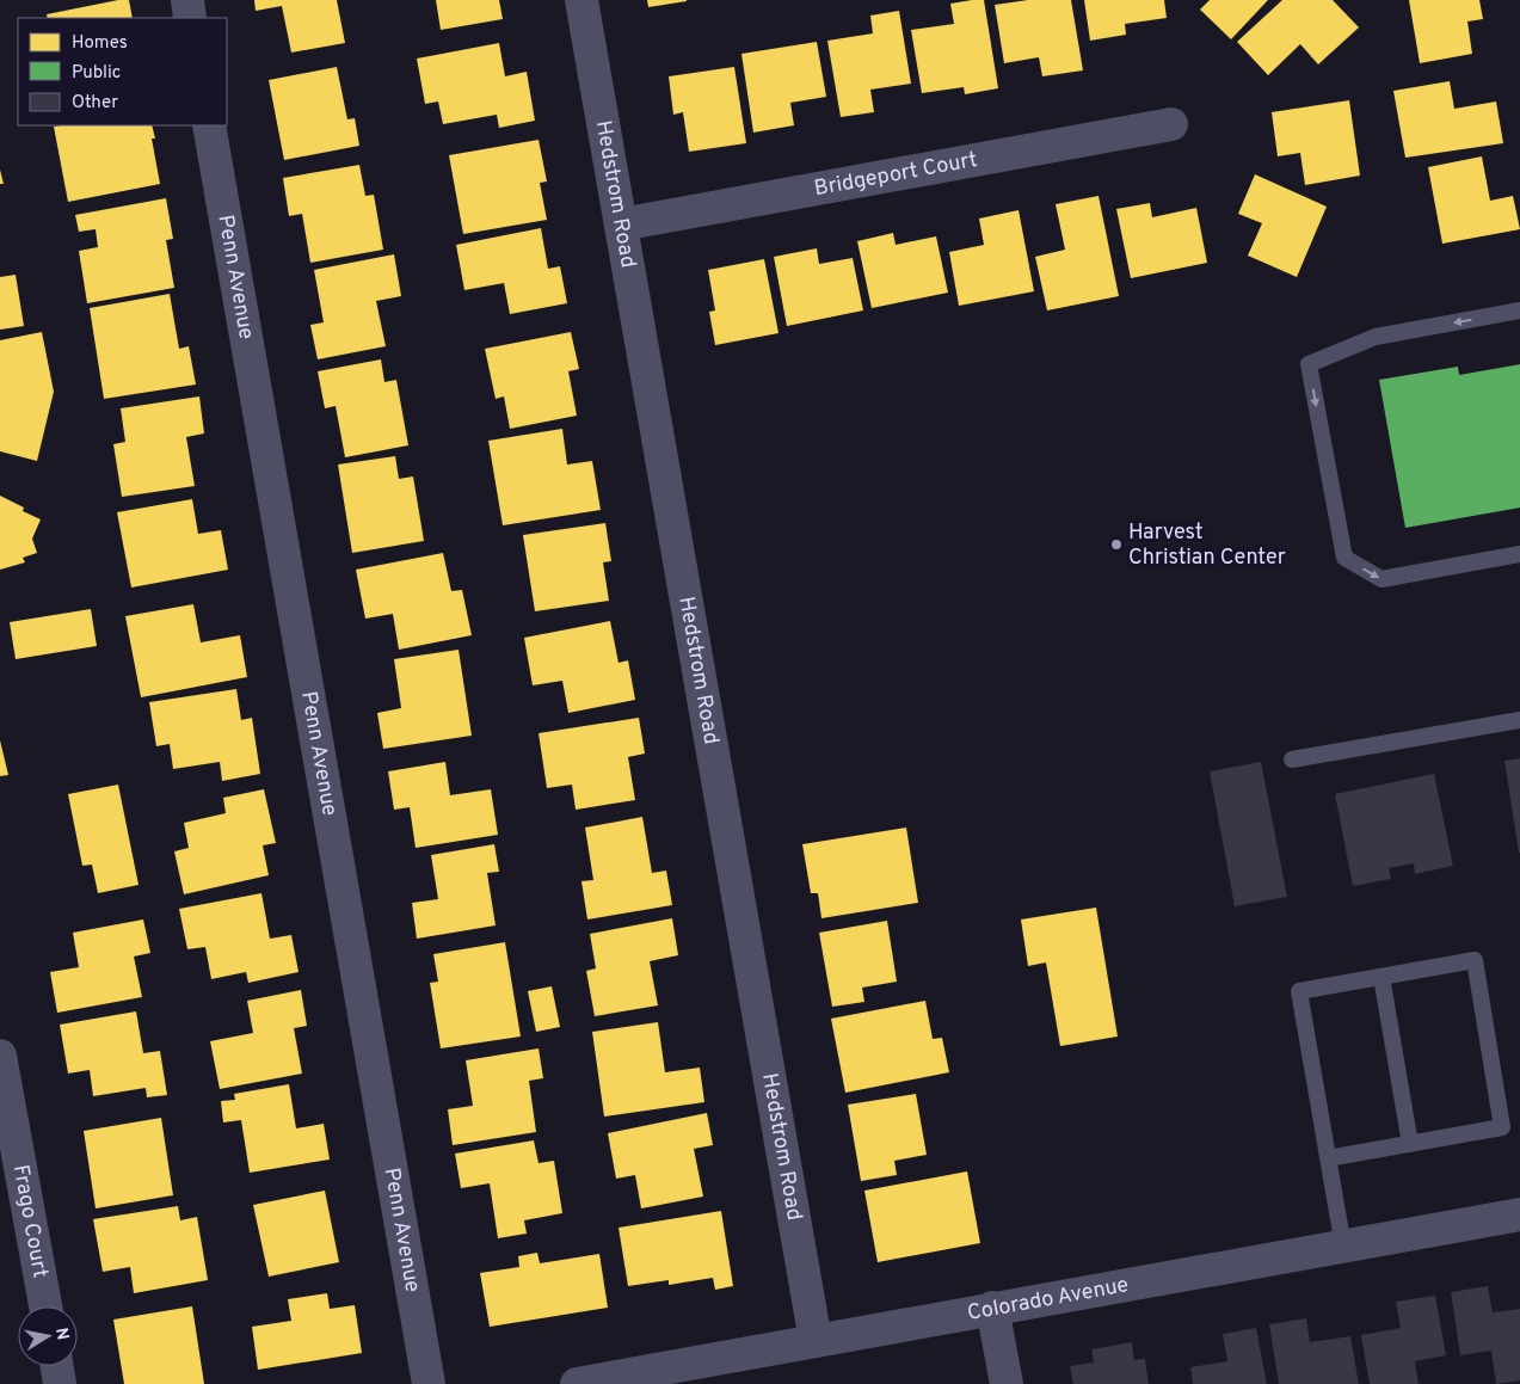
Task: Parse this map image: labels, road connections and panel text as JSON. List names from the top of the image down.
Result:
{
  "streets": {
    "street": [
      "Bridgeport Court",
      "Hedstrom Road",
      "Penn Avenue",
      "Frago Court",
      "Colorado Avenue"
    ]
  },
  "crossings": [
    ["Bridgeport Court", "Hedstrom Road"],
    ["Hedstrom Road", "Colorado Avenue"]
  ],
  "places": ["Harvest Christian Center"],
  "legend": ["Homes", "Public", "Other"],
  "north": "right"
}
